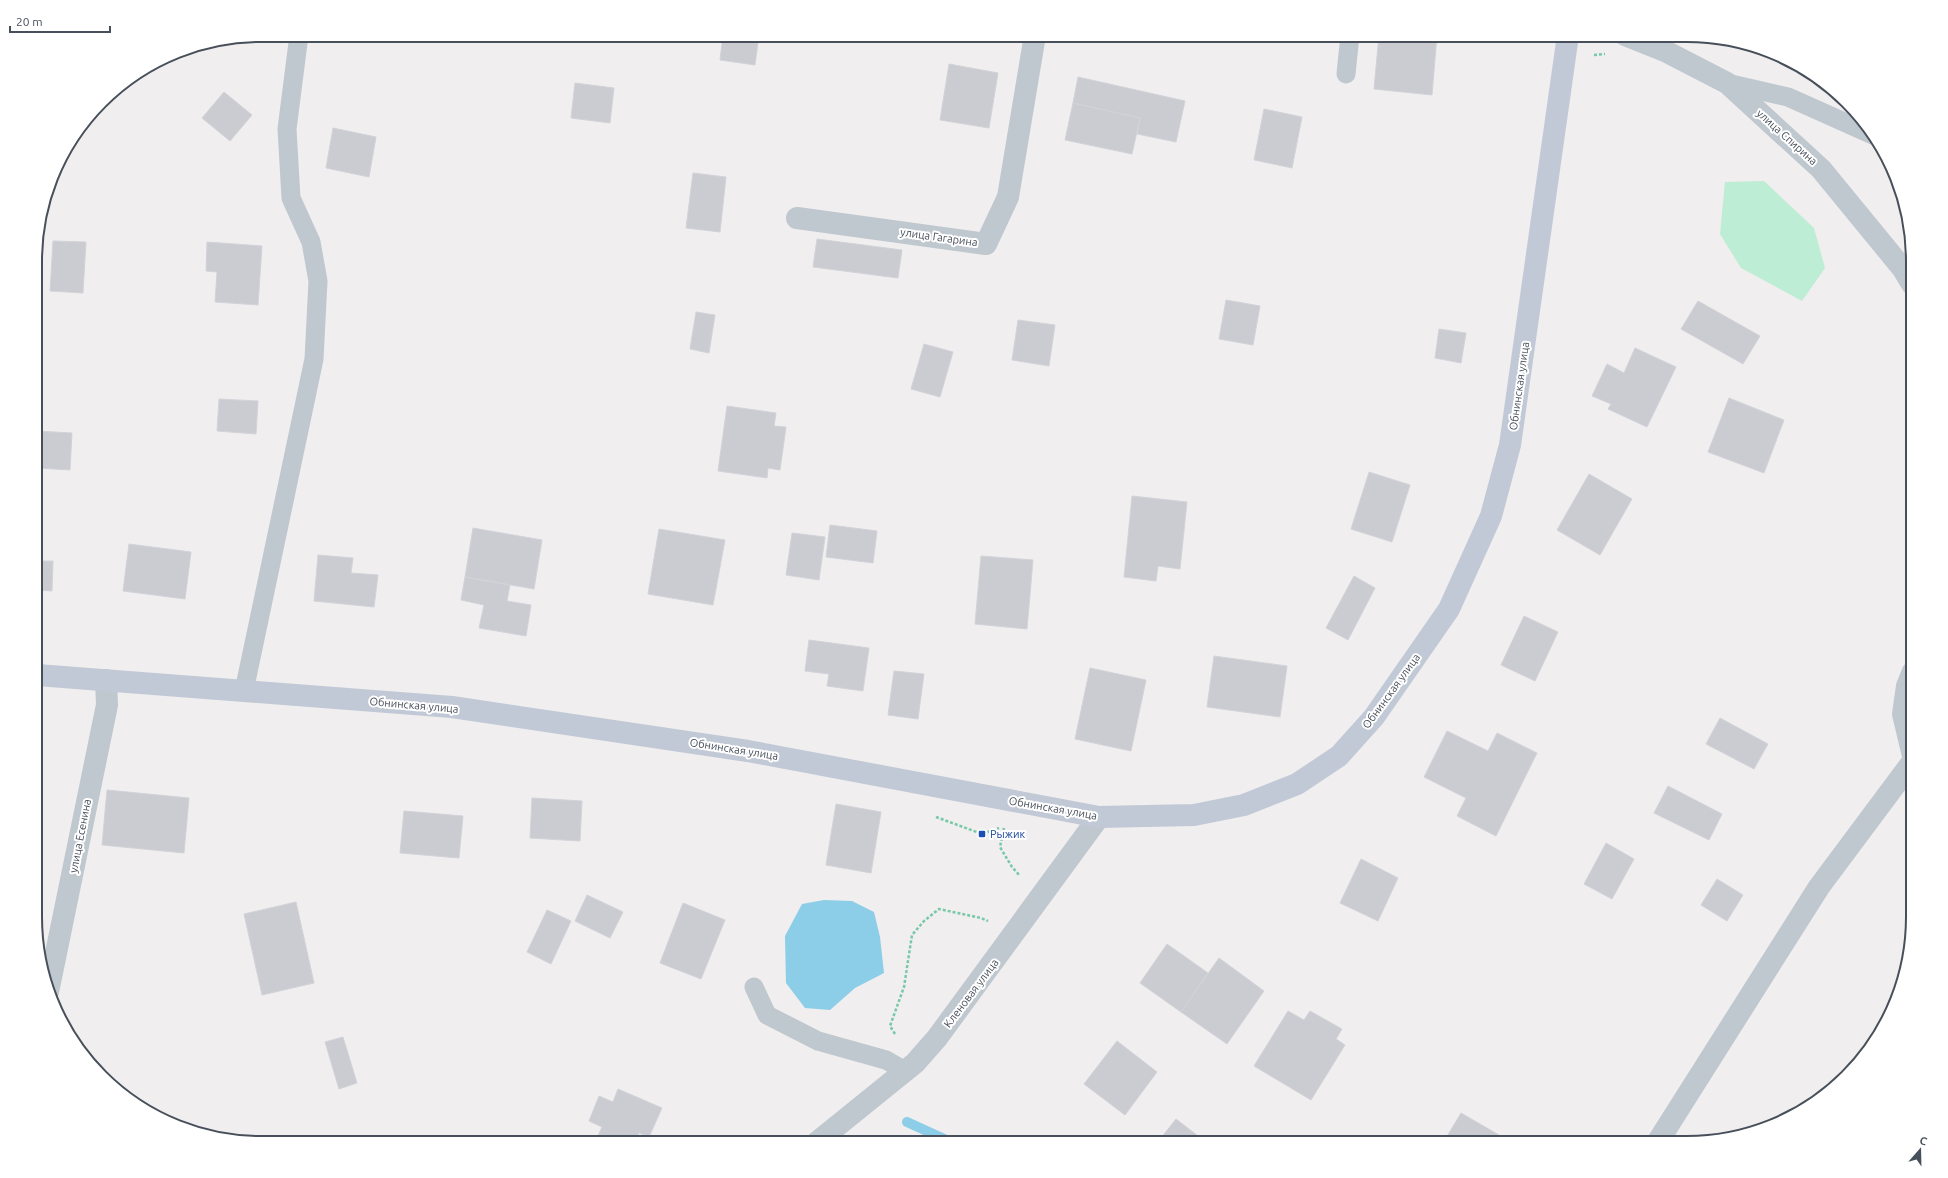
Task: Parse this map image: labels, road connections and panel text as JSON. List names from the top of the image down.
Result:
{
  "streets": {
    "street": [
      "улица Спирина",
      "улица Гагарина",
      "Обнинская улица",
      "улица Есенина",
      "Кленовая улица"
    ]
  },
  "crossings": [
    ["Обнинская улица", "улица Есенина"],
    ["Обнинская улица", "Кленовая улица"]
  ],
  "places": {
    "transit": ["Рыжик"]
  },
  "scale_bar": "20 m",
  "north": "top"
}
